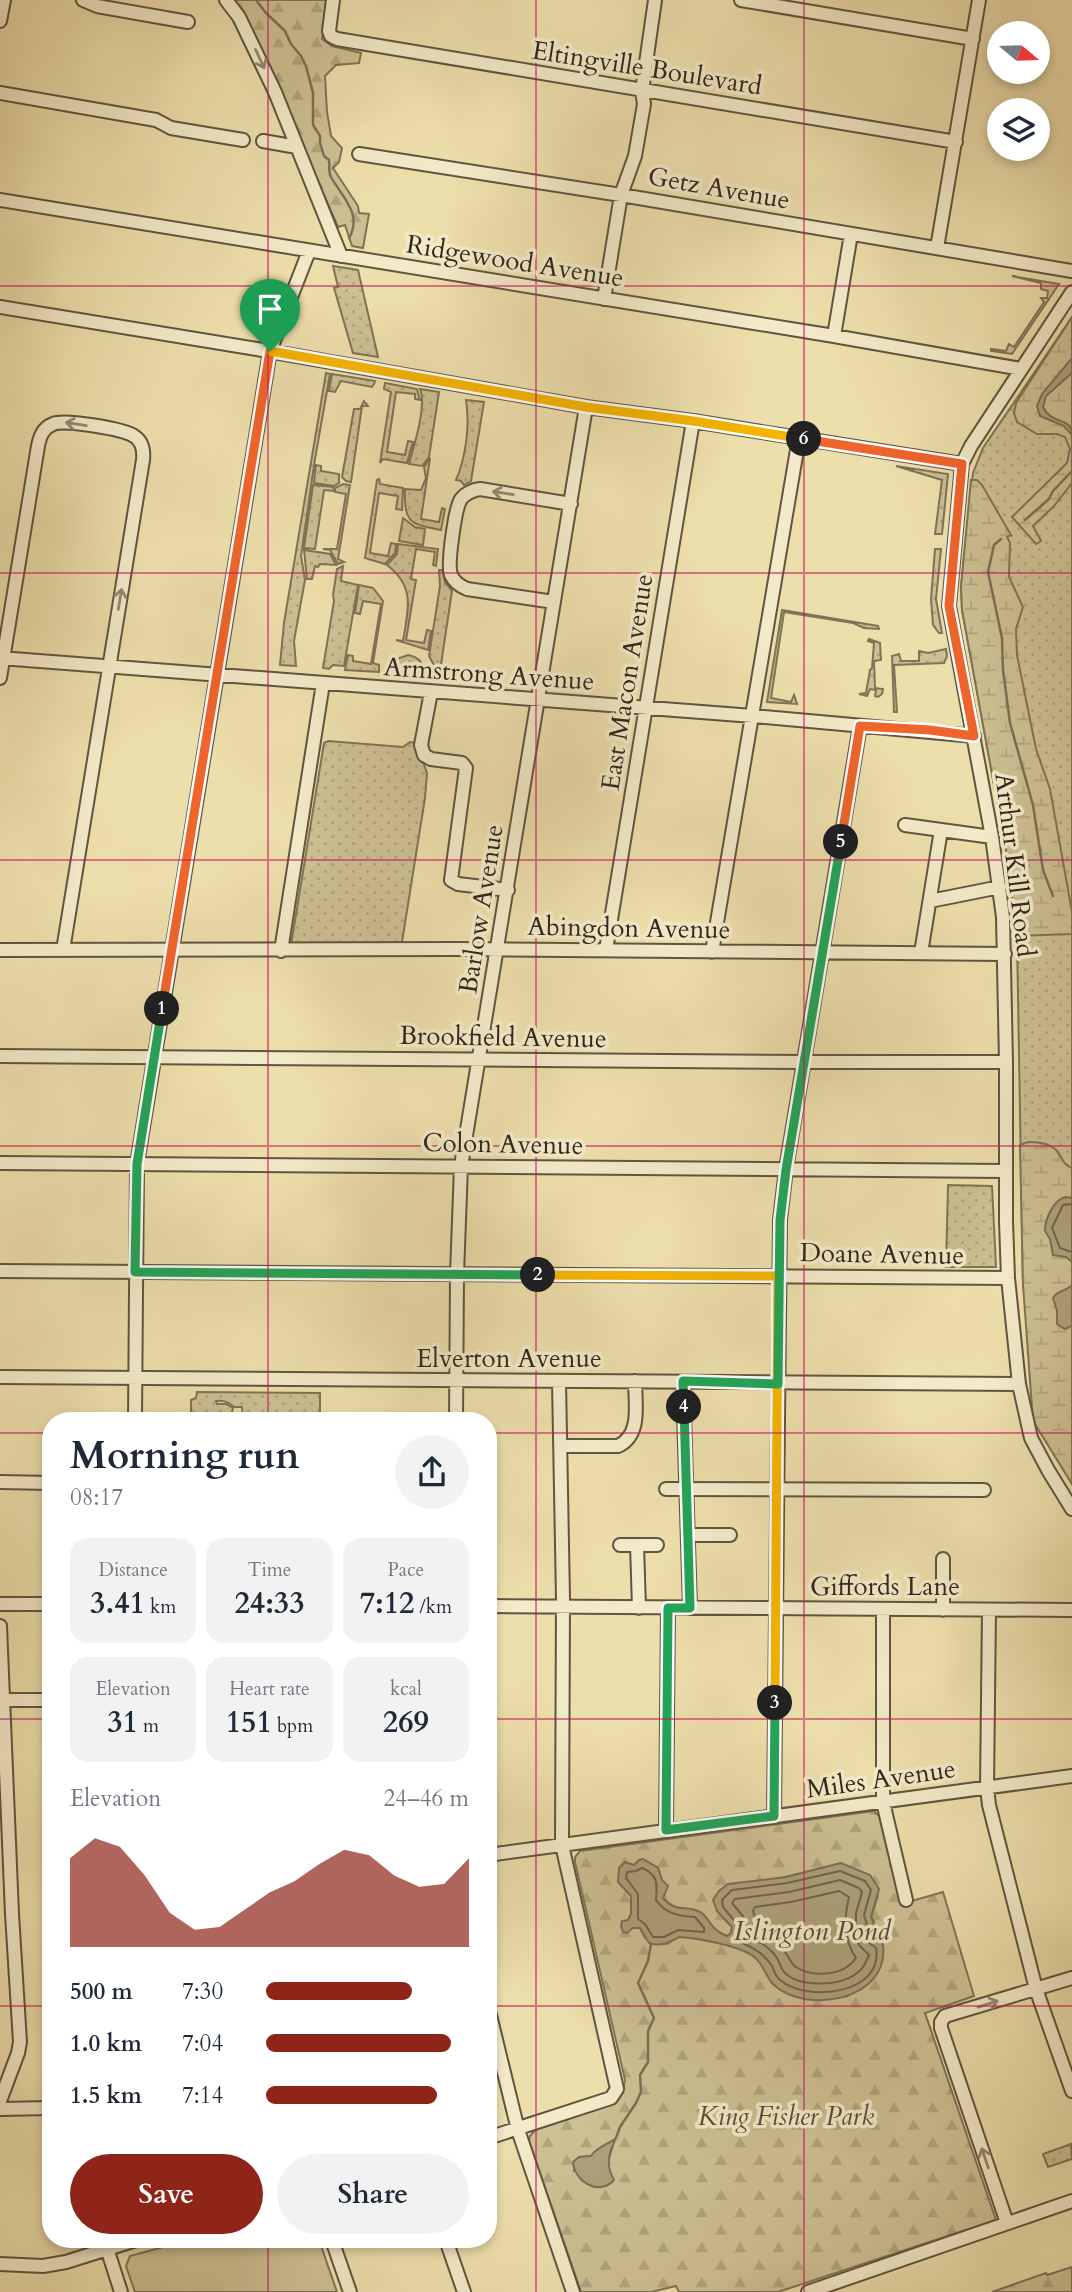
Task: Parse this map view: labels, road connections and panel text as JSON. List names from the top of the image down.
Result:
{
  "streets": {
    "street": [
      "Eltingville Boulevard",
      "Getz Avenue",
      "Ridgewood Avenue",
      "Armstrong Avenue",
      "East Macon Avenue",
      "Arthur Kill Road",
      "Barlow Avenue",
      "Abingdon Avenue",
      "Brookfield Avenue",
      "Colon Avenue",
      "Doane Avenue",
      "Elverton Avenue",
      "Giffords Lane",
      "Miles Avenue"
    ]
  },
  "crossings": [
    ["Ridgewood Avenue", "Arthur Kill Road"],
    ["Armstrong Avenue", "East Macon Avenue"],
    ["Armstrong Avenue", "Arthur Kill Road"],
    ["Armstrong Avenue", "Barlow Avenue"],
    ["East Macon Avenue", "Abingdon Avenue"],
    ["Arthur Kill Road", "Abingdon Avenue"],
    ["Arthur Kill Road", "Brookfield Avenue"],
    ["Arthur Kill Road", "Colon Avenue"],
    ["Arthur Kill Road", "Doane Avenue"],
    ["Arthur Kill Road", "Elverton Avenue"],
    ["Barlow Avenue", "Abingdon Avenue"],
    ["Barlow Avenue", "Brookfield Avenue"],
    ["Barlow Avenue", "Colon Avenue"],
    ["Barlow Avenue", "Doane Avenue"],
    ["Barlow Avenue", "Elverton Avenue"]
  ],
  "water": ["Islington Pond"],
  "parks": ["King Fisher Park"],
  "north": "right",
  "page": {
    "pins": [
      "6",
      "5",
      "1",
      "2",
      "4",
      "3"
    ],
    "heading": ["Morning run", "08:17"],
    "stats": [
      ["Distance", "3.41 km"],
      ["Time", "24:33"],
      ["Pace", "7:12 /km"],
      ["Elevation", "31 m"],
      ["Heart rate", "151 bpm"],
      ["kcal", "269"]
    ],
    "chart": ["Elevation", "24–46 m"],
    "list": [
      {
        "name": "500 m",
        "note": "7:30"
      },
      {
        "name": "1.0 km",
        "note": "7:04"
      },
      {
        "name": "1.5 km",
        "note": "7:14"
      }
    ],
    "buttons": ["Save", "Share"]
  }
}
